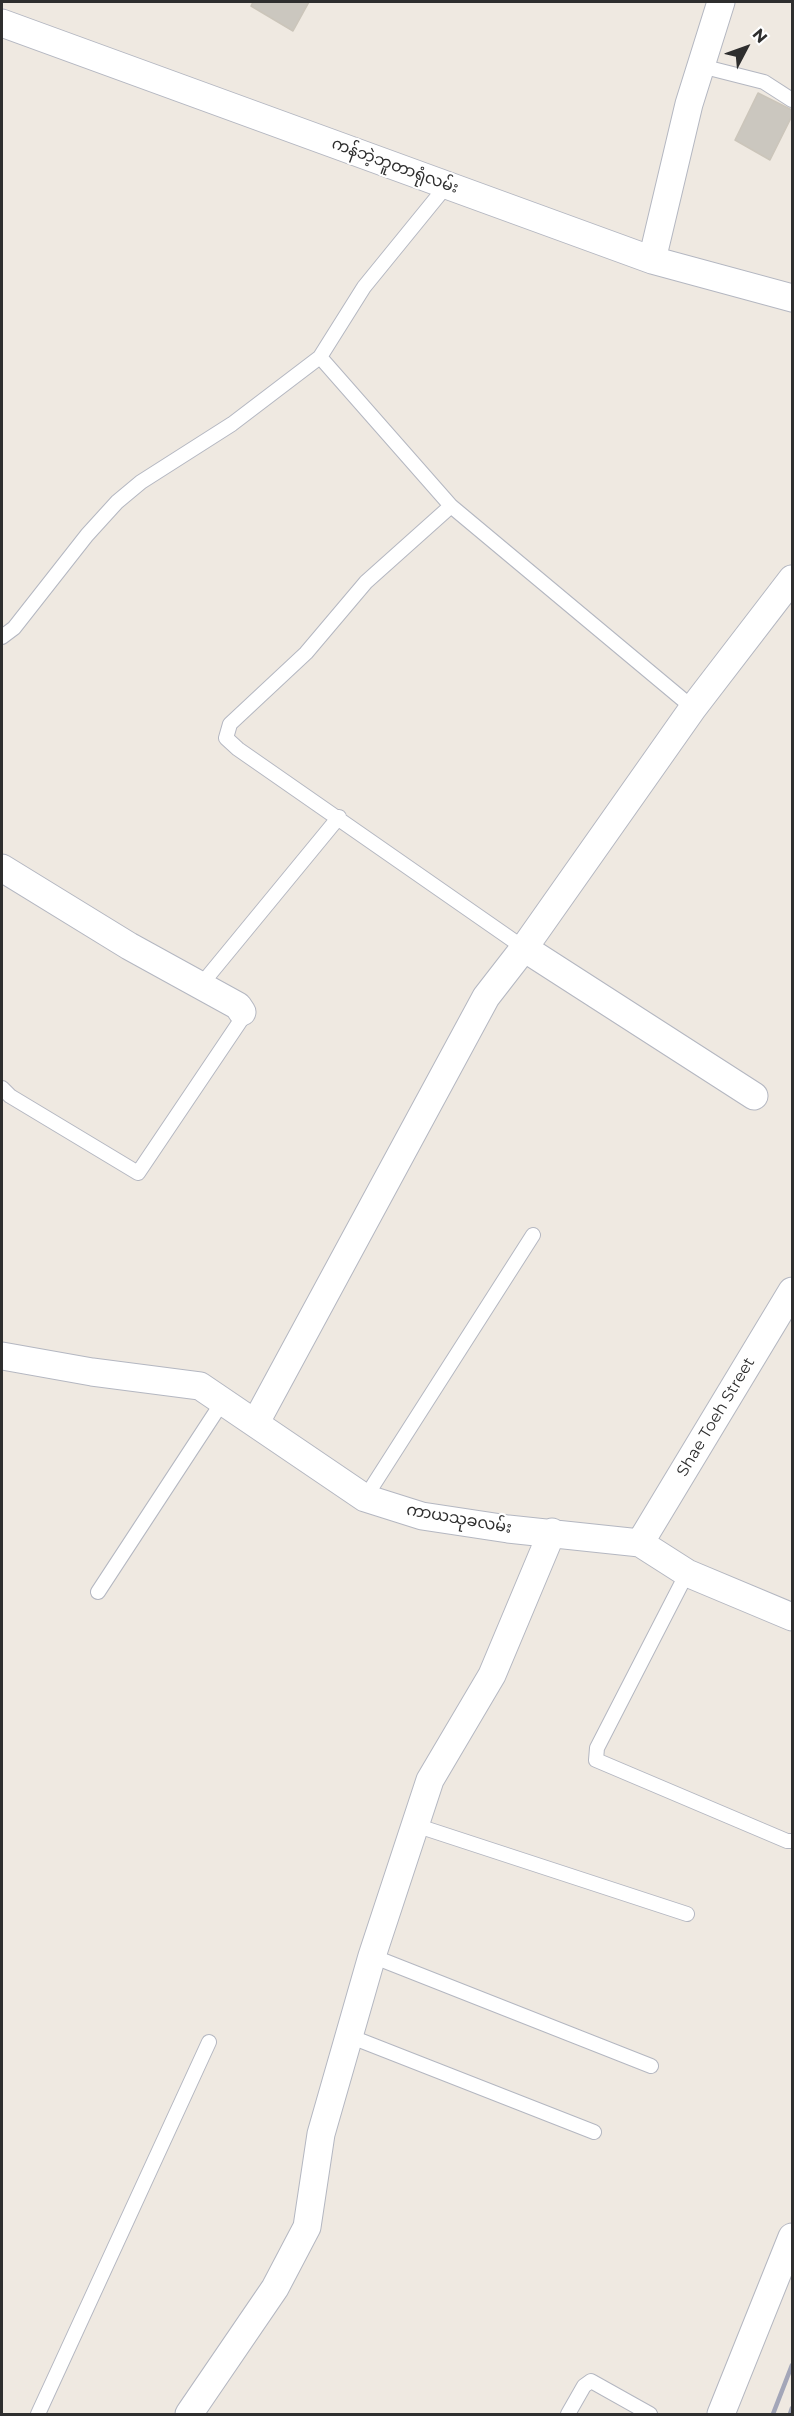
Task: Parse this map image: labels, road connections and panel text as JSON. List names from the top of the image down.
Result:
{
  "streets": {
    "street": ["ကန်ဘဲ့ဘူတာရုံလမ်း", "Shae Toeh Street", "ကာယသုခလမ်း"]
  },
  "crossings": [
    ["Shae Toeh Street", "ကာယသုခလမ်း"]
  ],
  "north": "top right"
}
